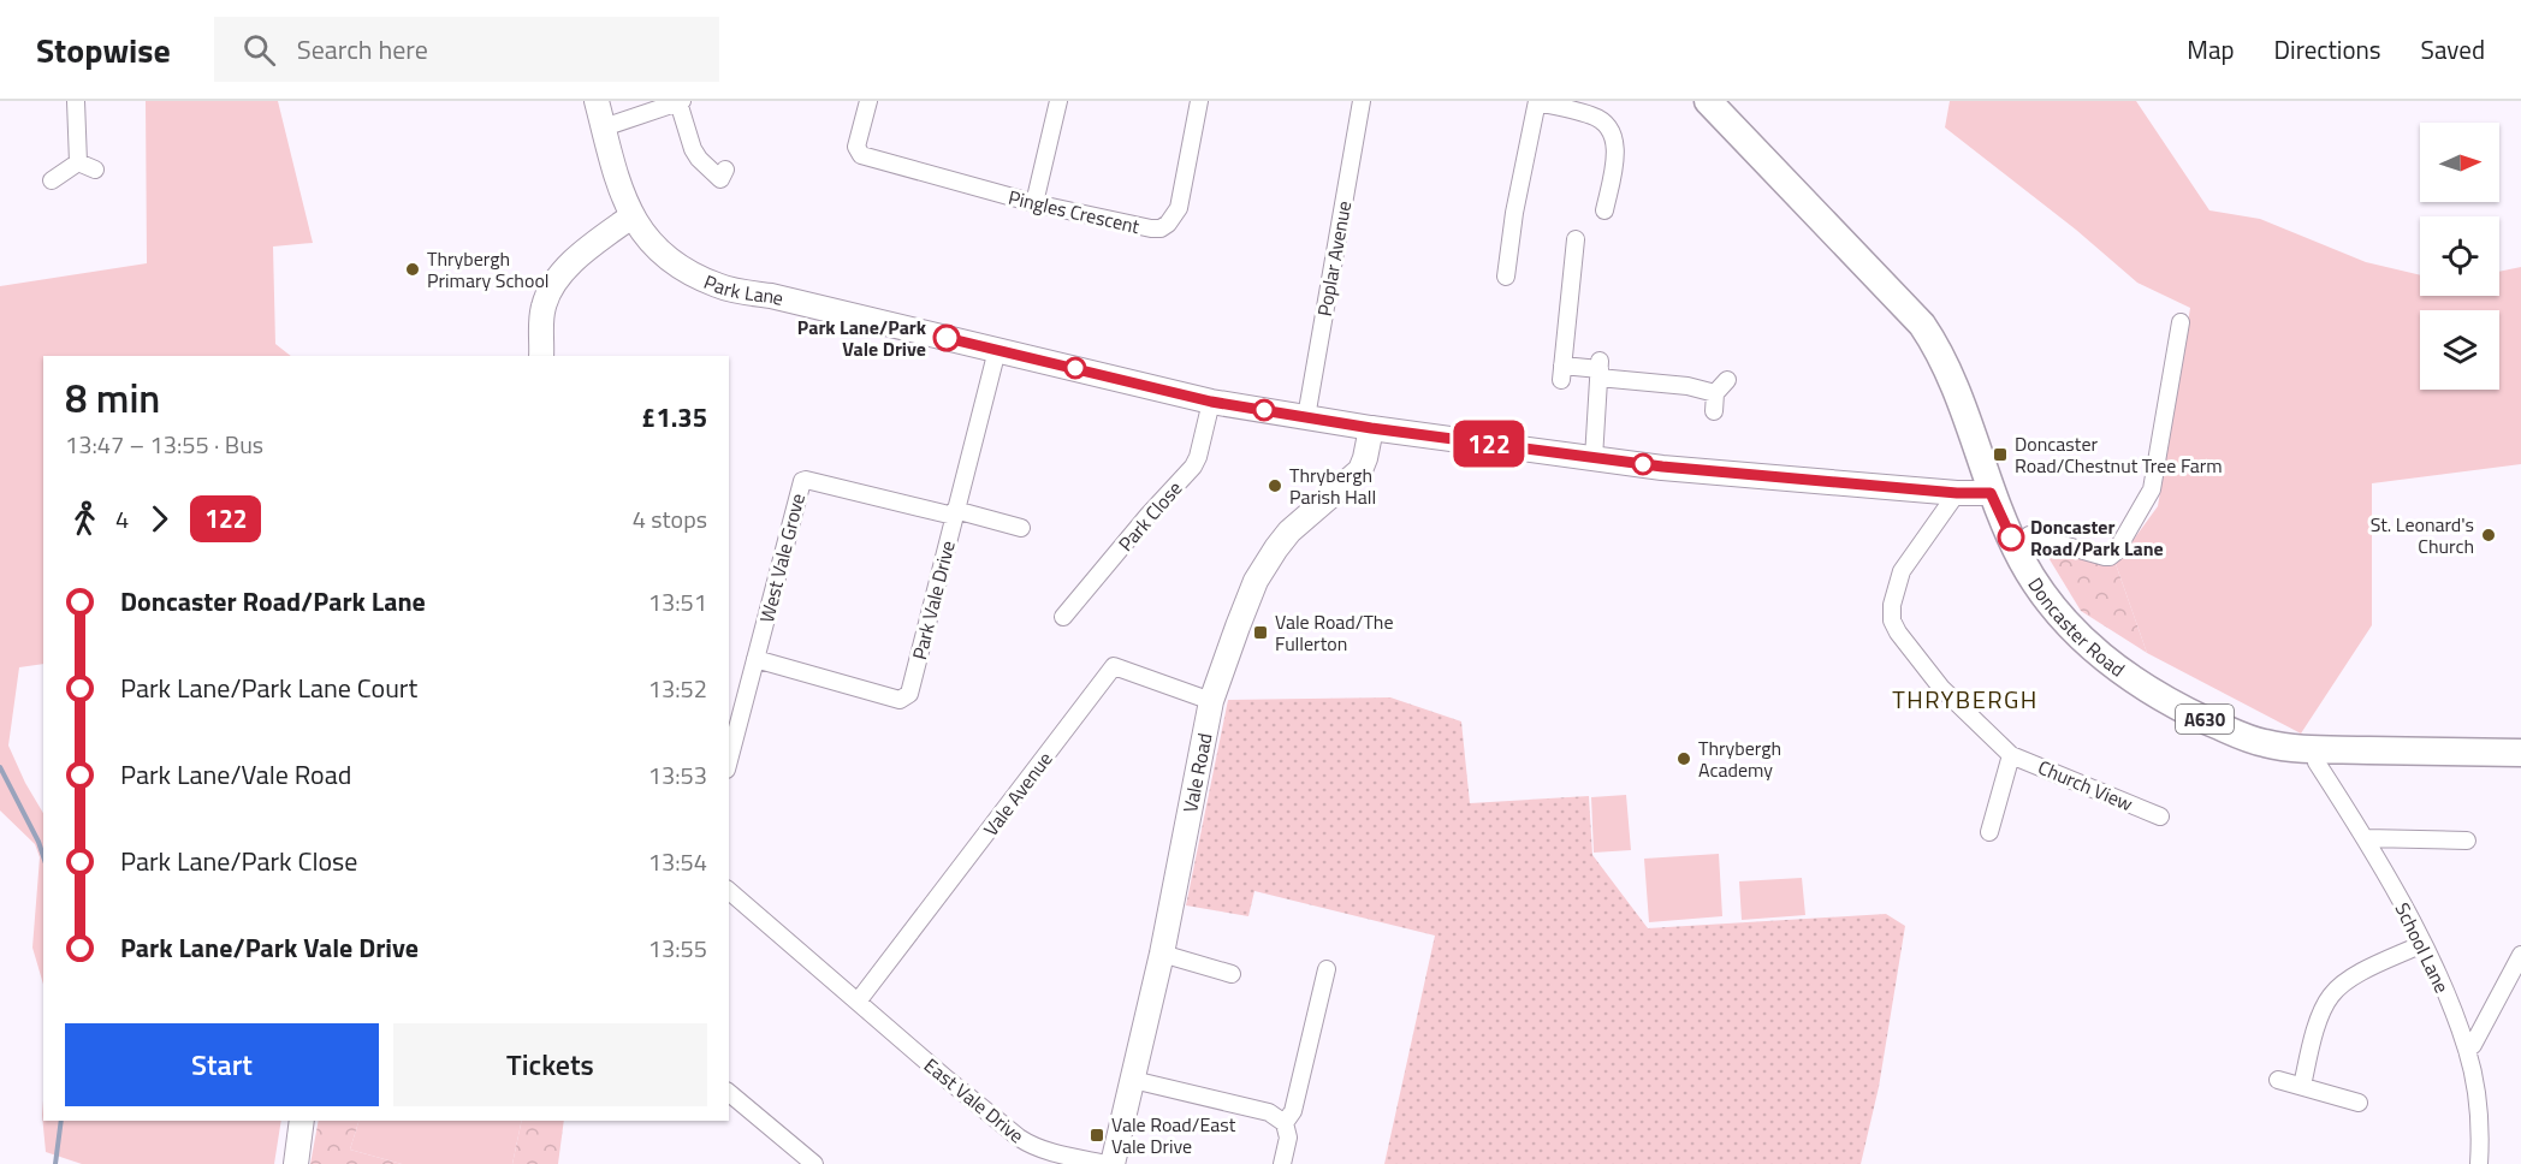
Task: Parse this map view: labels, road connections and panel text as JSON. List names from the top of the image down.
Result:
{
  "streets": {
    "main road": ["Doncaster Road", "A630"],
    "street": [
      "Pingles Crescent",
      "Poplar Avenue",
      "Park Lane",
      "Park Close",
      "West Vale Grove",
      "Park Vale Drive",
      "Vale Road",
      "Church View",
      "Vale Avenue",
      "School Lane",
      "East Vale Drive"
    ]
  },
  "crossings": [
    ["Poplar Avenue", "Park Lane"],
    ["Park Lane", "Park Close"],
    ["Park Lane", "Park Vale Drive"],
    ["Park Lane", "Doncaster Road"],
    ["Park Lane", "Vale Road"],
    ["West Vale Grove", "Park Vale Drive"],
    ["Doncaster Road", "School Lane"],
    ["Vale Road", "Vale Avenue"],
    ["Vale Avenue", "East Vale Drive"]
  ],
  "districts": ["THRYBERGH"],
  "places": {
    "other": [
      "Thrybergh Primary School",
      "Park Lane/Park Vale Drive",
      "Thrybergh Parish Hall",
      "St. Leonard's Church",
      "Doncaster Road/Park Lane",
      "Thrybergh Academy"
    ],
    "transit": ["Doncaster Road/Chestnut Tree Farm", "Vale Road/The Fullerton", "Vale Road/East Vale Drive"]
  },
  "lines": ["bus line 122"],
  "north": "right",
  "page": {
    "header": "Stopwise",
    "search": "Search here",
    "nav": ["Map", "Directions", "Saved"],
    "on_map": "122",
    "heading": ["8 min", "13:47 – 13:55 · Bus", "£1.35"],
    "legs": ["4", "122", "4 stops"],
    "list": [
      {
        "name": "Doncaster Road/Park Lane",
        "value": "13:51"
      },
      {
        "name": "Park Lane/Park Lane Court",
        "value": "13:52"
      },
      {
        "name": "Park Lane/Vale Road",
        "value": "13:53"
      },
      {
        "name": "Park Lane/Park Close",
        "value": "13:54"
      },
      {
        "name": "Park Lane/Park Vale Drive",
        "value": "13:55"
      }
    ],
    "buttons": ["Start", "Tickets"]
  }
}
